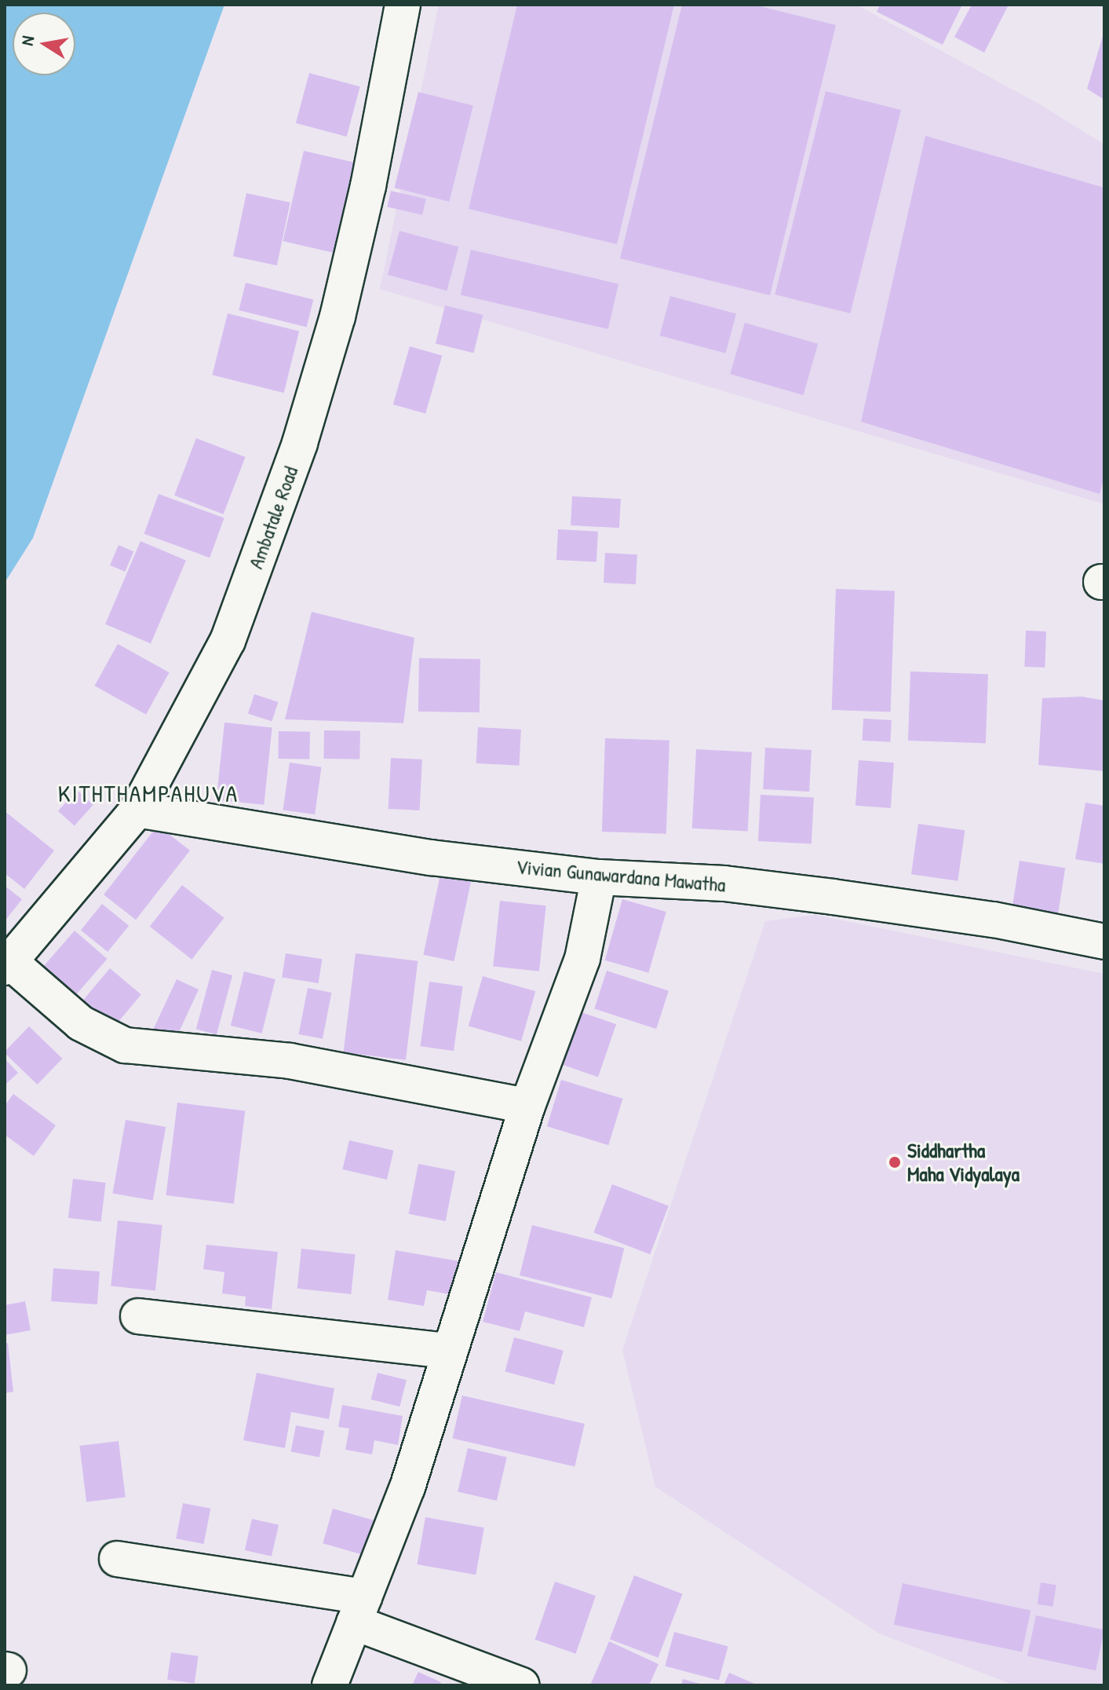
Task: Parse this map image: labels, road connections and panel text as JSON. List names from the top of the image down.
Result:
{
  "streets": {
    "street": ["Ambatale Road", "Vivian Gunawardana Mawatha"]
  },
  "crossings": [
    ["Ambatale Road", "Vivian Gunawardana Mawatha"]
  ],
  "districts": ["KITHTHAMPAHUVA"],
  "places": ["Siddhartha Maha Vidyalaya"],
  "north": "left"
}
